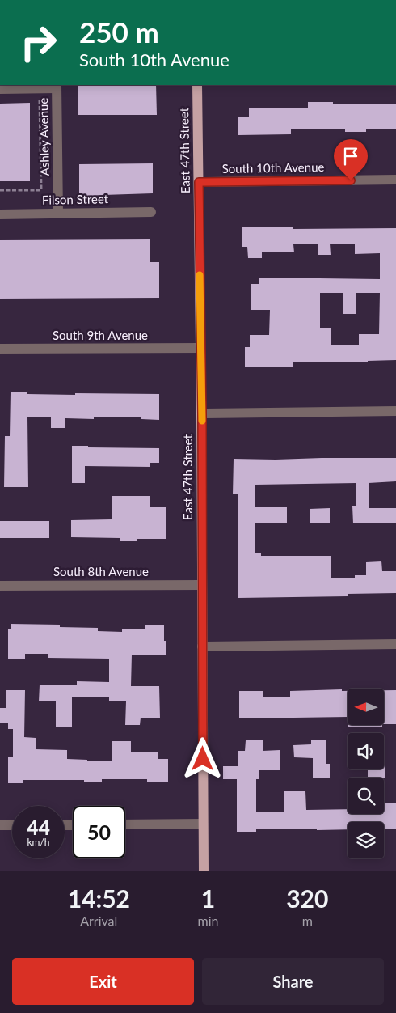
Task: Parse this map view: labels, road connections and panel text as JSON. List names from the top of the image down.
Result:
{
  "streets": {
    "main road": ["East 47th Street"],
    "street": [
      "Ashley Avenue",
      "South 10th Avenue",
      "Filson Street",
      "South 9th Avenue",
      "South 8th Avenue"
    ]
  },
  "crossings": [
    ["Ashley Avenue", "Filson Street"],
    ["East 47th Street", "South 10th Avenue"],
    ["East 47th Street", "South 9th Avenue"],
    ["East 47th Street", "South 8th Avenue"]
  ],
  "north": "left",
  "page": {
    "turn": ["250 m", "South 10th Avenue"],
    "speed": "44 km/h",
    "limit": "50",
    "eta": [
      "14:52",
      "Arrival",
      "1",
      "min",
      "320",
      "m"
    ],
    "buttons": ["Exit", "Share"]
  }
}
